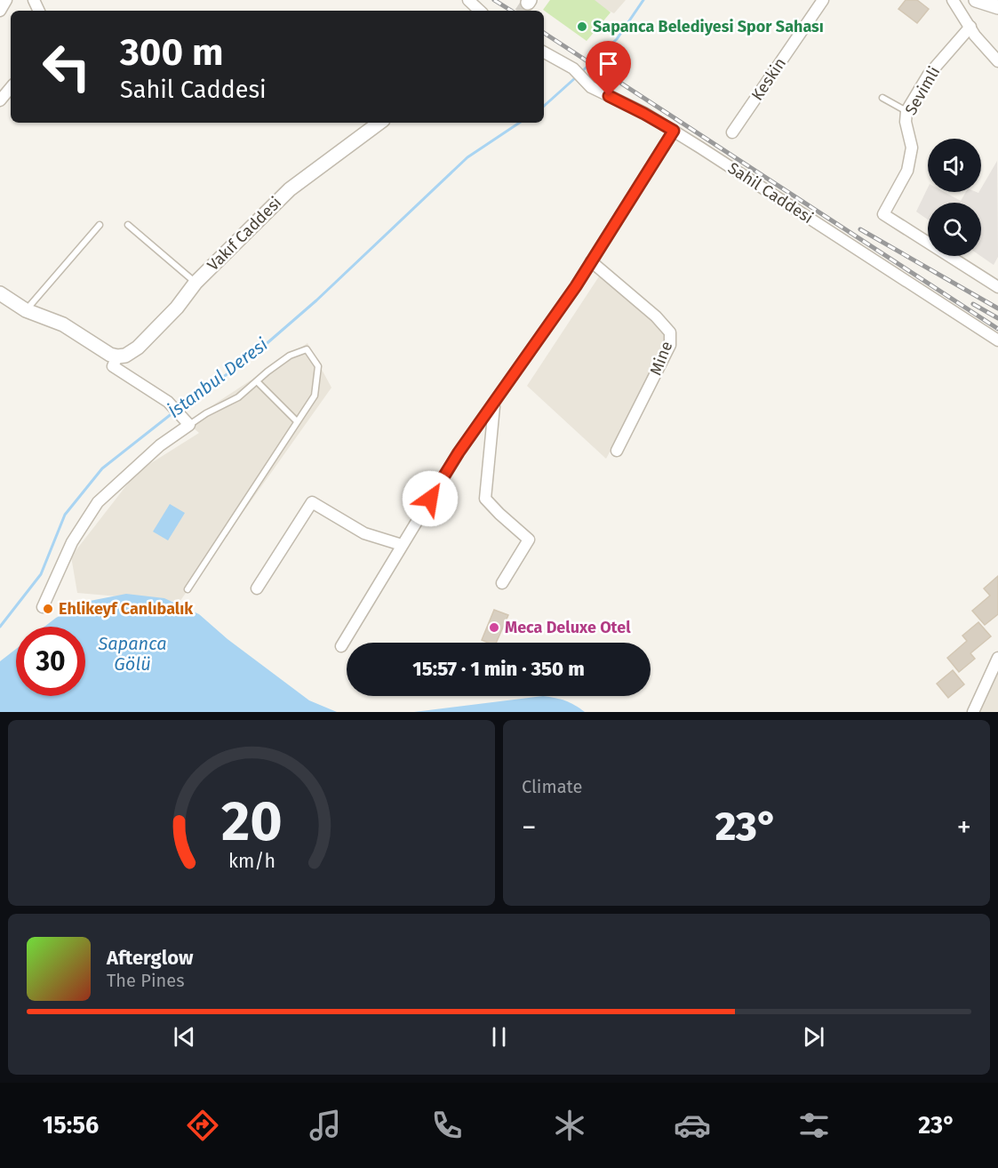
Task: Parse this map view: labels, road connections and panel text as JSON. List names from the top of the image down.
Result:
{
  "streets": {
    "street": [
      "Keskin",
      "Sevimli",
      "Sahil Caddesi",
      "Vakıf Caddesi",
      "Mine"
    ]
  },
  "water": ["İstanbul Deresi", "Sapanca Gölü"],
  "places": ["Sapanca Belediyesi Spor Sahası", "Ehlikeyf Canlıbalık", "Meca Deluxe Otel"],
  "page": {
    "turn": ["300 m", "Sahil Caddesi"],
    "limit": "30",
    "trip": "15:57 · 1 min · 350 m",
    "tile": "Climate",
    "heat": ["−", "23°", "+"],
    "song": ["Afterglow", "The Pines"],
    "tabs": ["15:56", "23°"],
    "gauge": ["20", "km/h"]
  }
}
